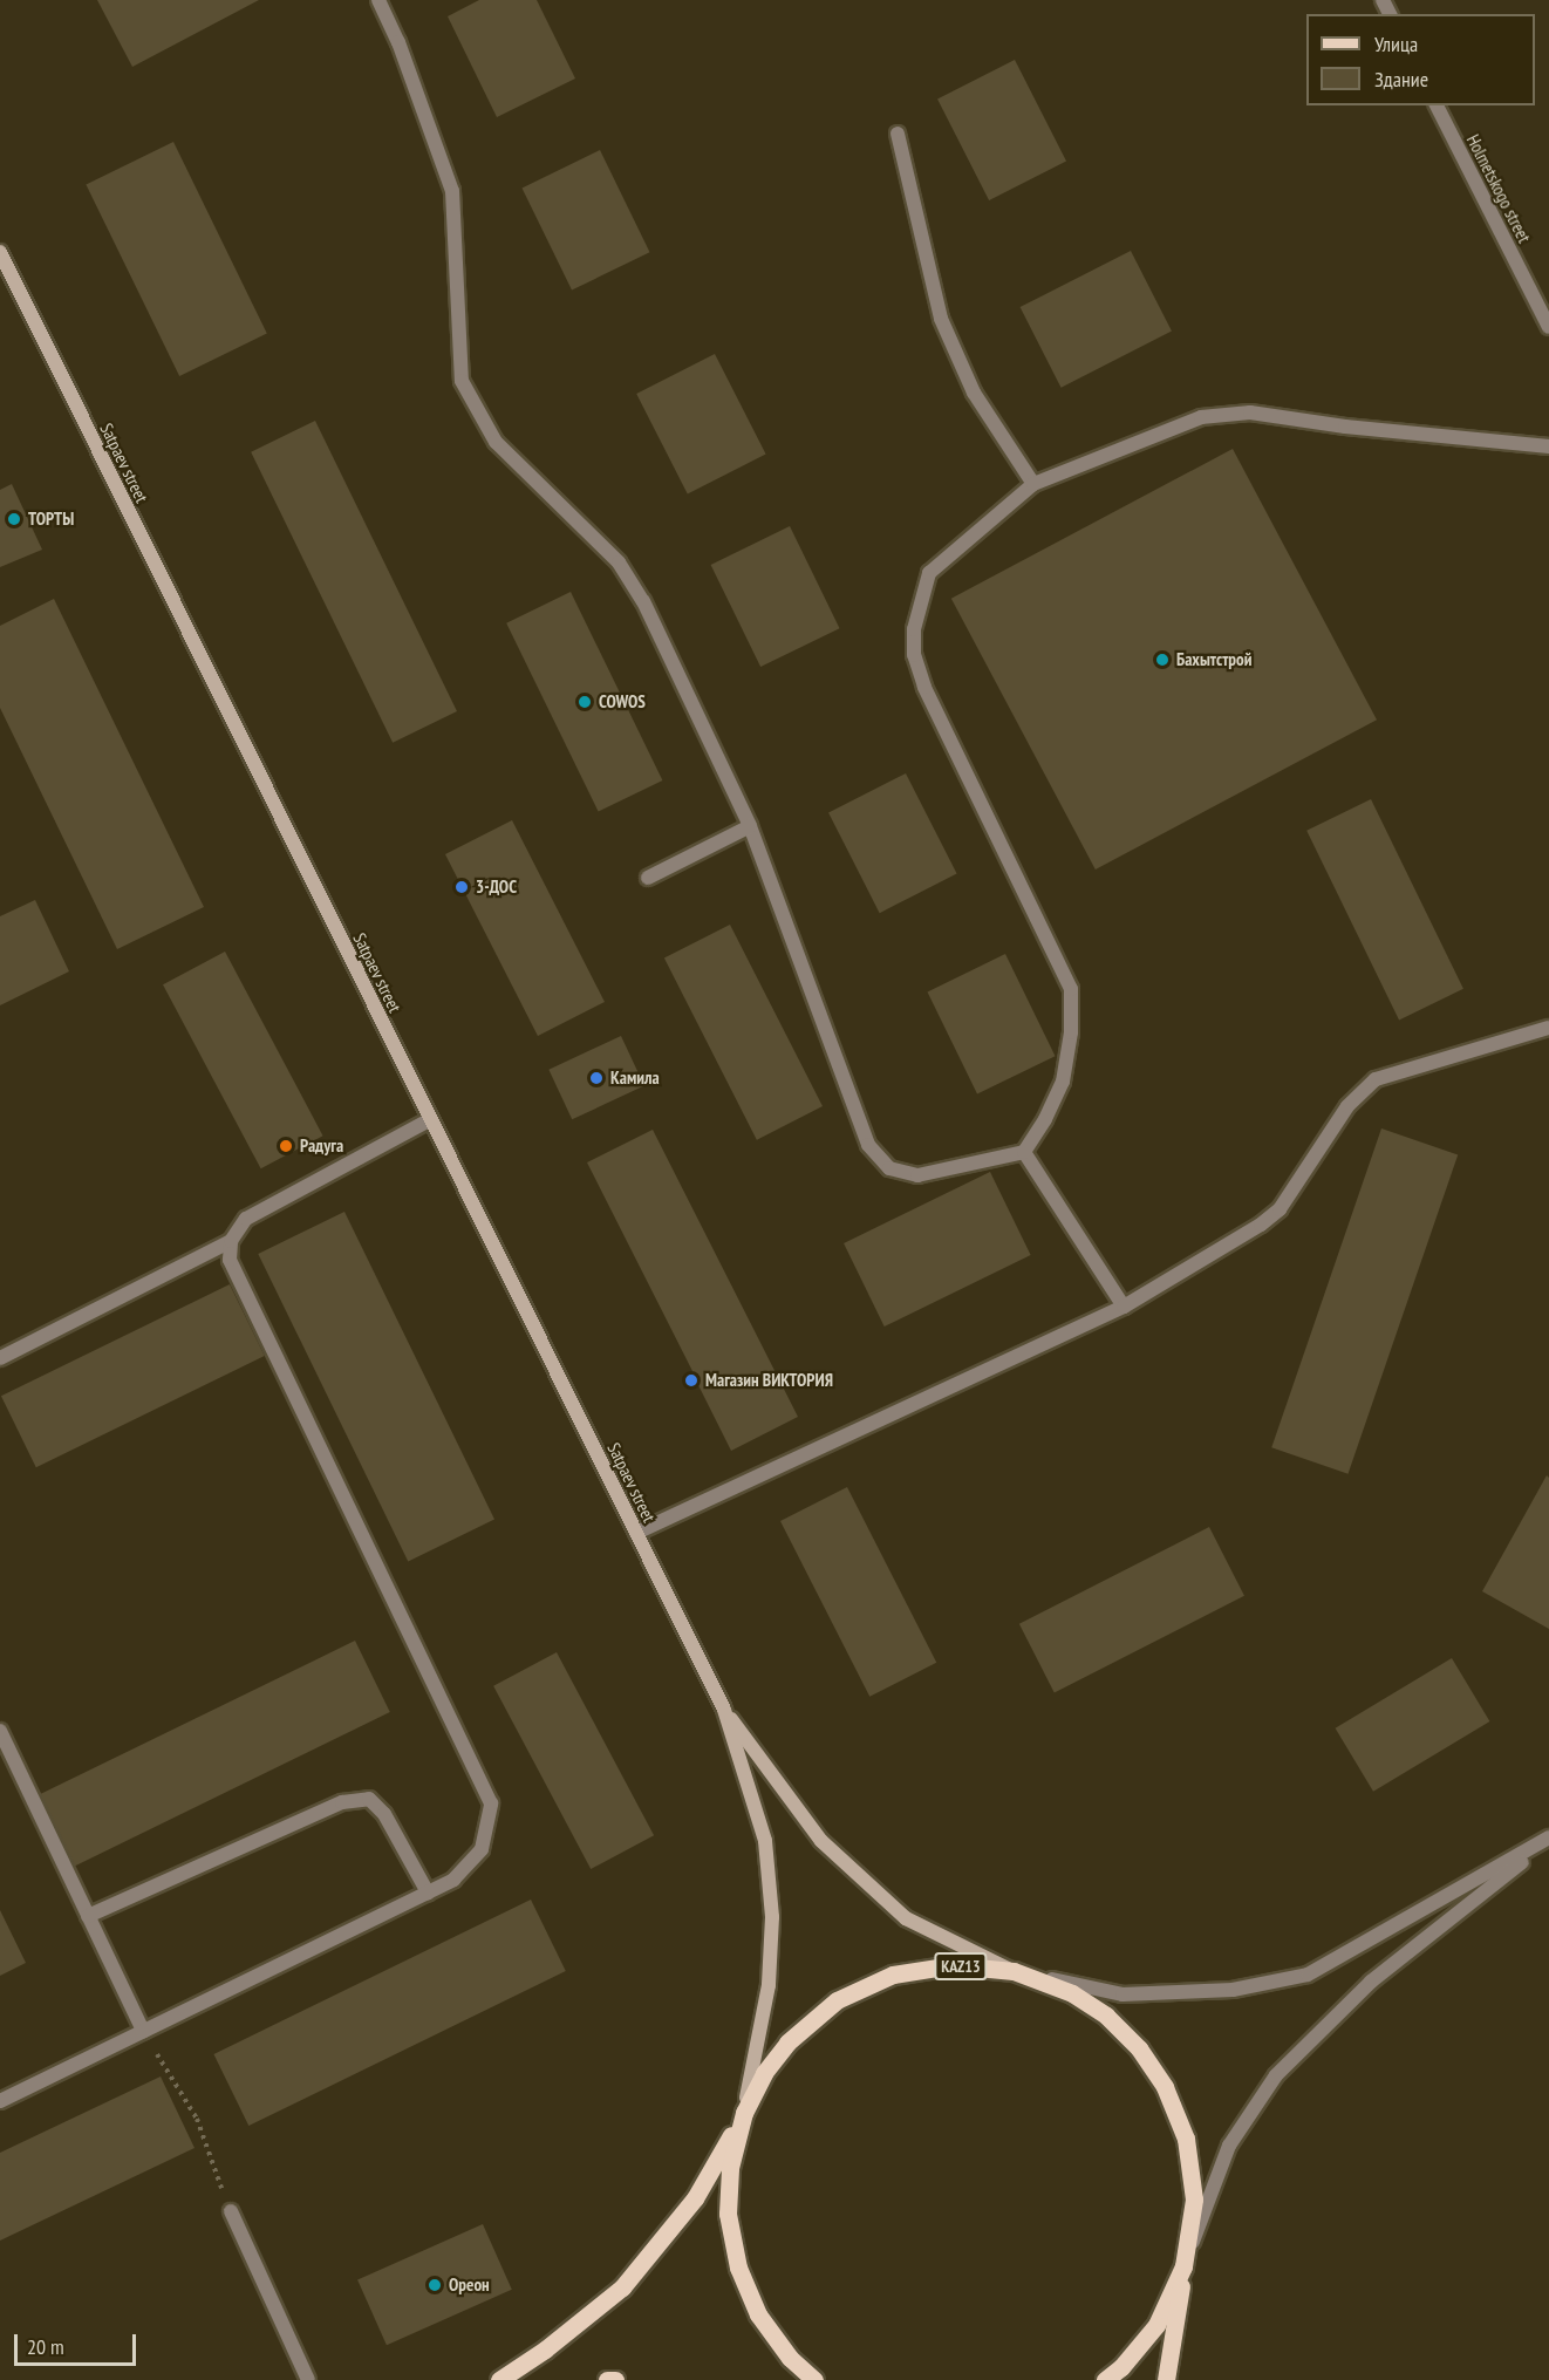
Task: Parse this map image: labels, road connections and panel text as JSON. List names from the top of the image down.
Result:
{
  "streets": {
    "main road": ["Satpaev street", "KAZ13"],
    "street": ["Holmetskogo street"]
  },
  "places": [
    "ТОРТЫ",
    "Бахытстрой",
    "COWOS",
    "3-ДОС",
    "Камила",
    "Радуга",
    "Магазин ВИКТОРИЯ",
    "Ореон"
  ],
  "legend": ["Улица", "Здание"],
  "scale_bar": "20 m"
}
